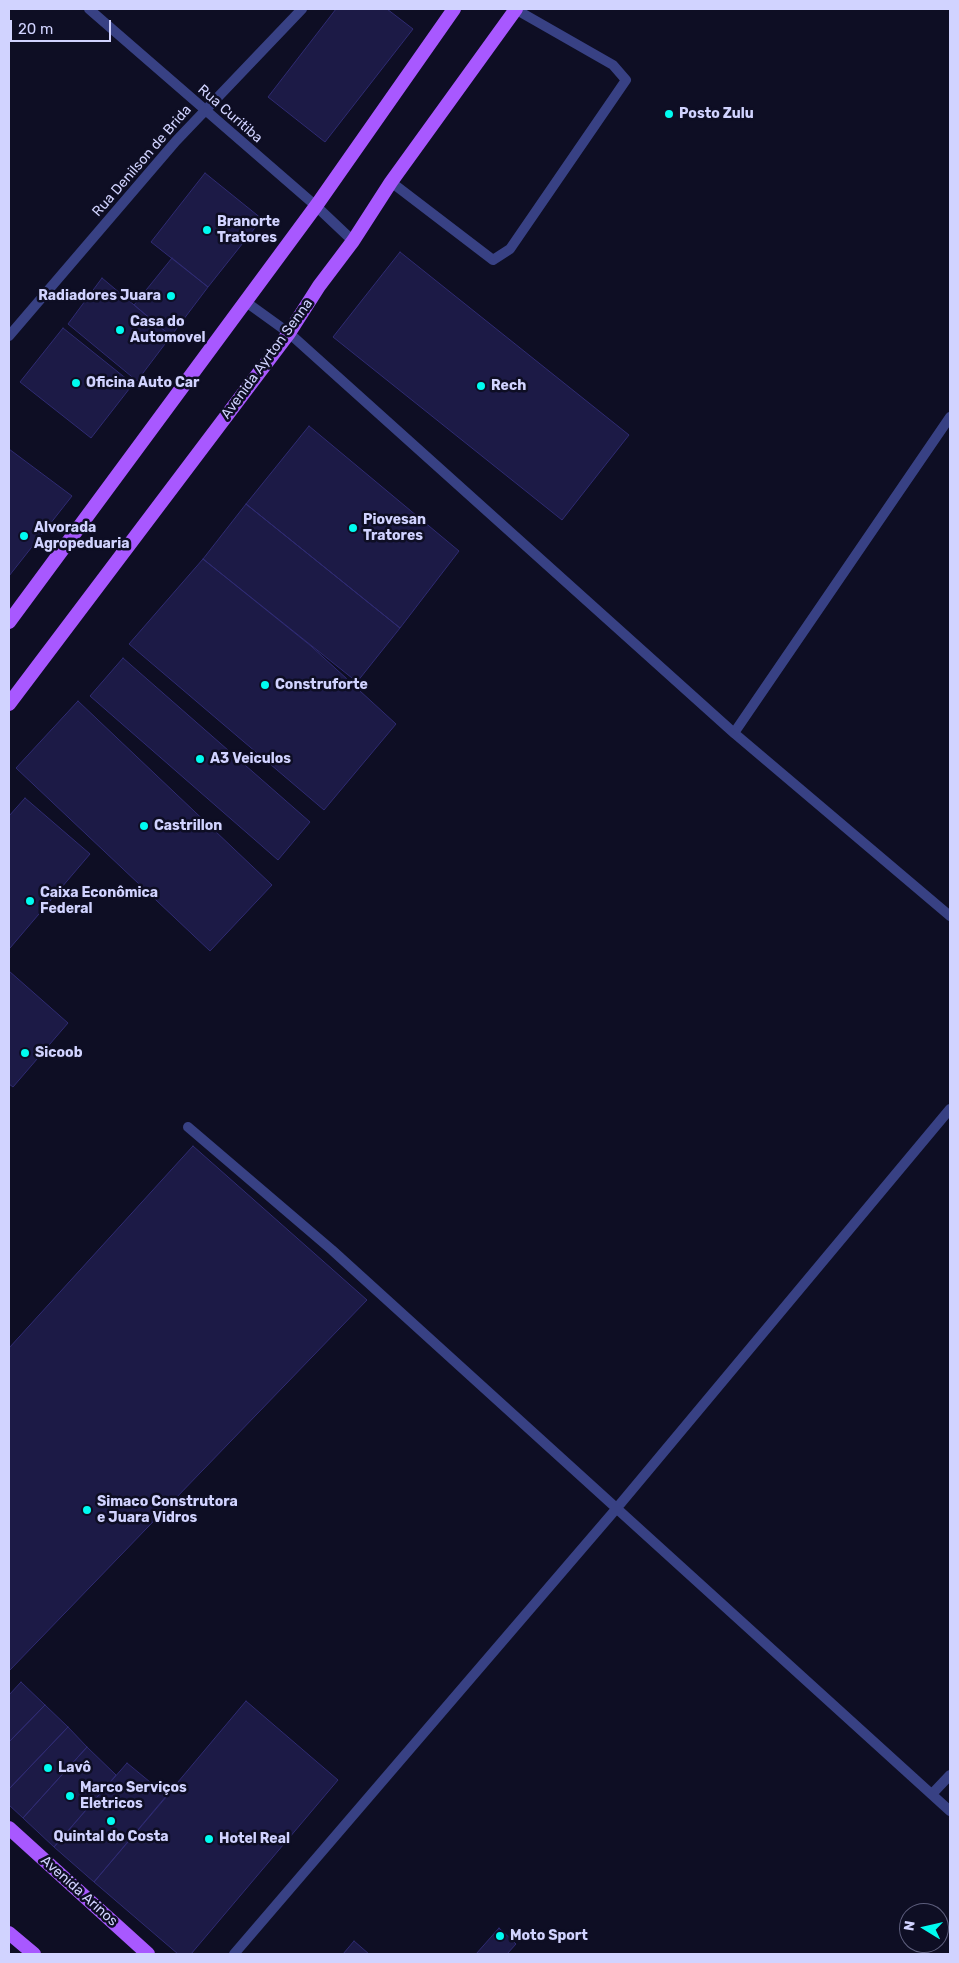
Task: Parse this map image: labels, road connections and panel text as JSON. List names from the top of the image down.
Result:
{
  "streets": {
    "main road": ["Avenida Ayrton Senna", "Avenida Arinos"],
    "street": ["Rua Curitiba", "Rua Denilson de Brida"]
  },
  "crossings": [
    ["Rua Curitiba", "Rua Denilson de Brida"],
    ["Rua Curitiba", "Avenida Ayrton Senna"]
  ],
  "places": [
    "Posto Zulu",
    "Branorte Tratores",
    "Radiadores Juara",
    "Casa do Automovel",
    "Oficina Auto Car",
    "Rech",
    "Piovesan Tratores",
    "Alvorada Agropeduaria",
    "Construforte",
    "A3 Veiculos",
    "Castrillon",
    "Caixa Econômica Federal",
    "Sicoob",
    "Simaco Construtora e Juara Vidros",
    "Lavô",
    "Marco Serviços Eletricos",
    "Quintal do Costa",
    "Hotel Real",
    "Moto Sport"
  ],
  "scale_bar": "20 m",
  "north": "left"
}
